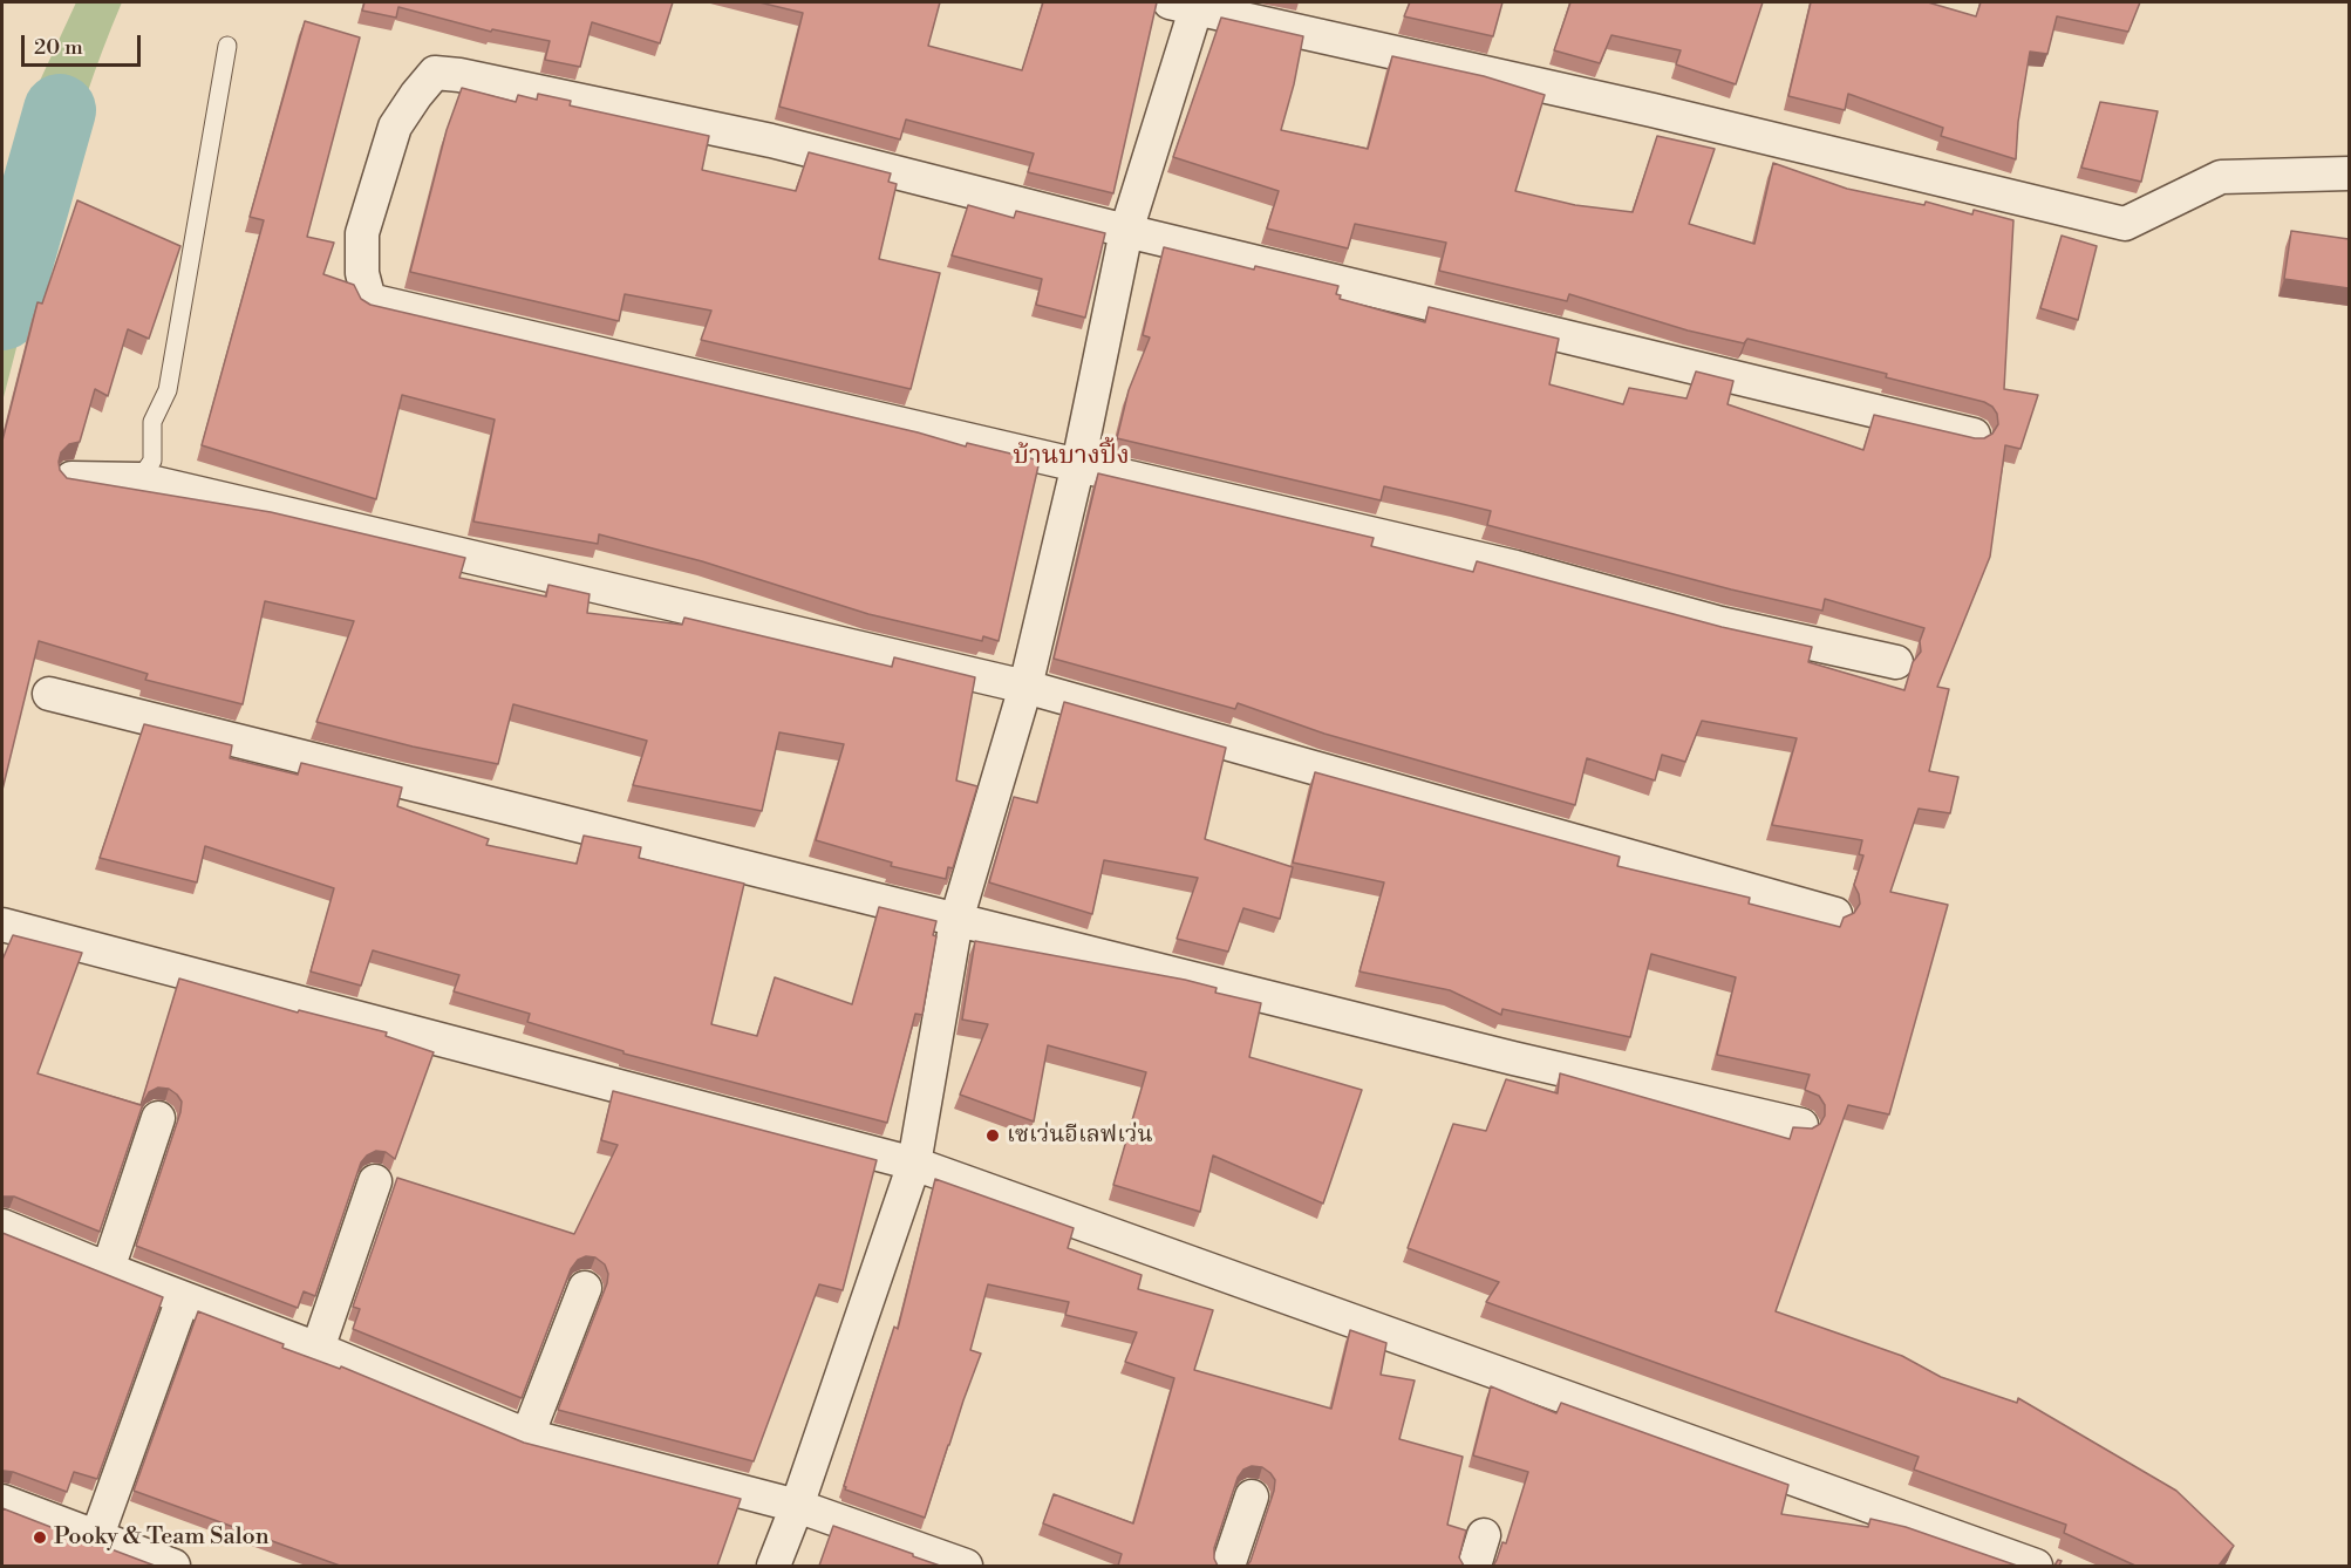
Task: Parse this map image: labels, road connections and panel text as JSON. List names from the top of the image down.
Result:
{
  "districts": ["บ้านบางปิ้ง"],
  "places": ["เซเว่นอีเลฟเว่น", "Pooky & Team Salon"],
  "scale_bar": "20 m"
}
